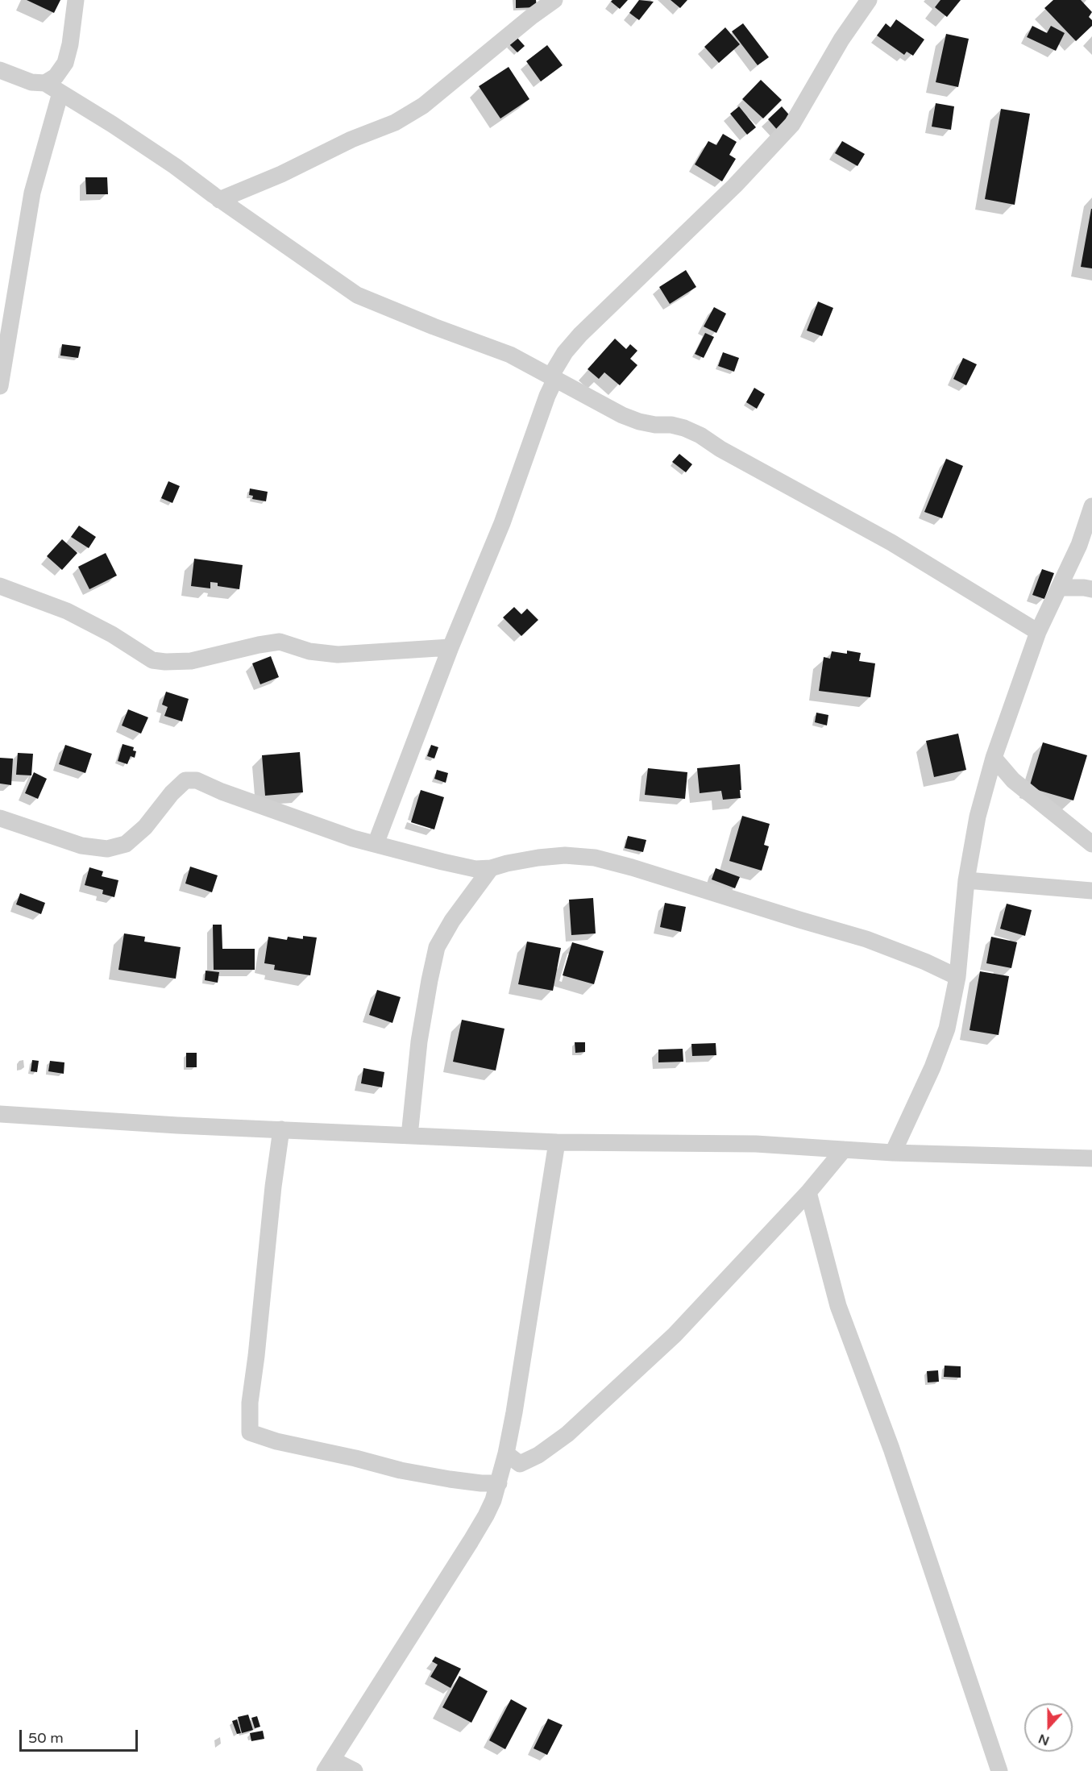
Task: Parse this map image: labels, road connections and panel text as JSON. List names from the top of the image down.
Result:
{
  "scale_bar": "50 m",
  "north": "bottom"
}
